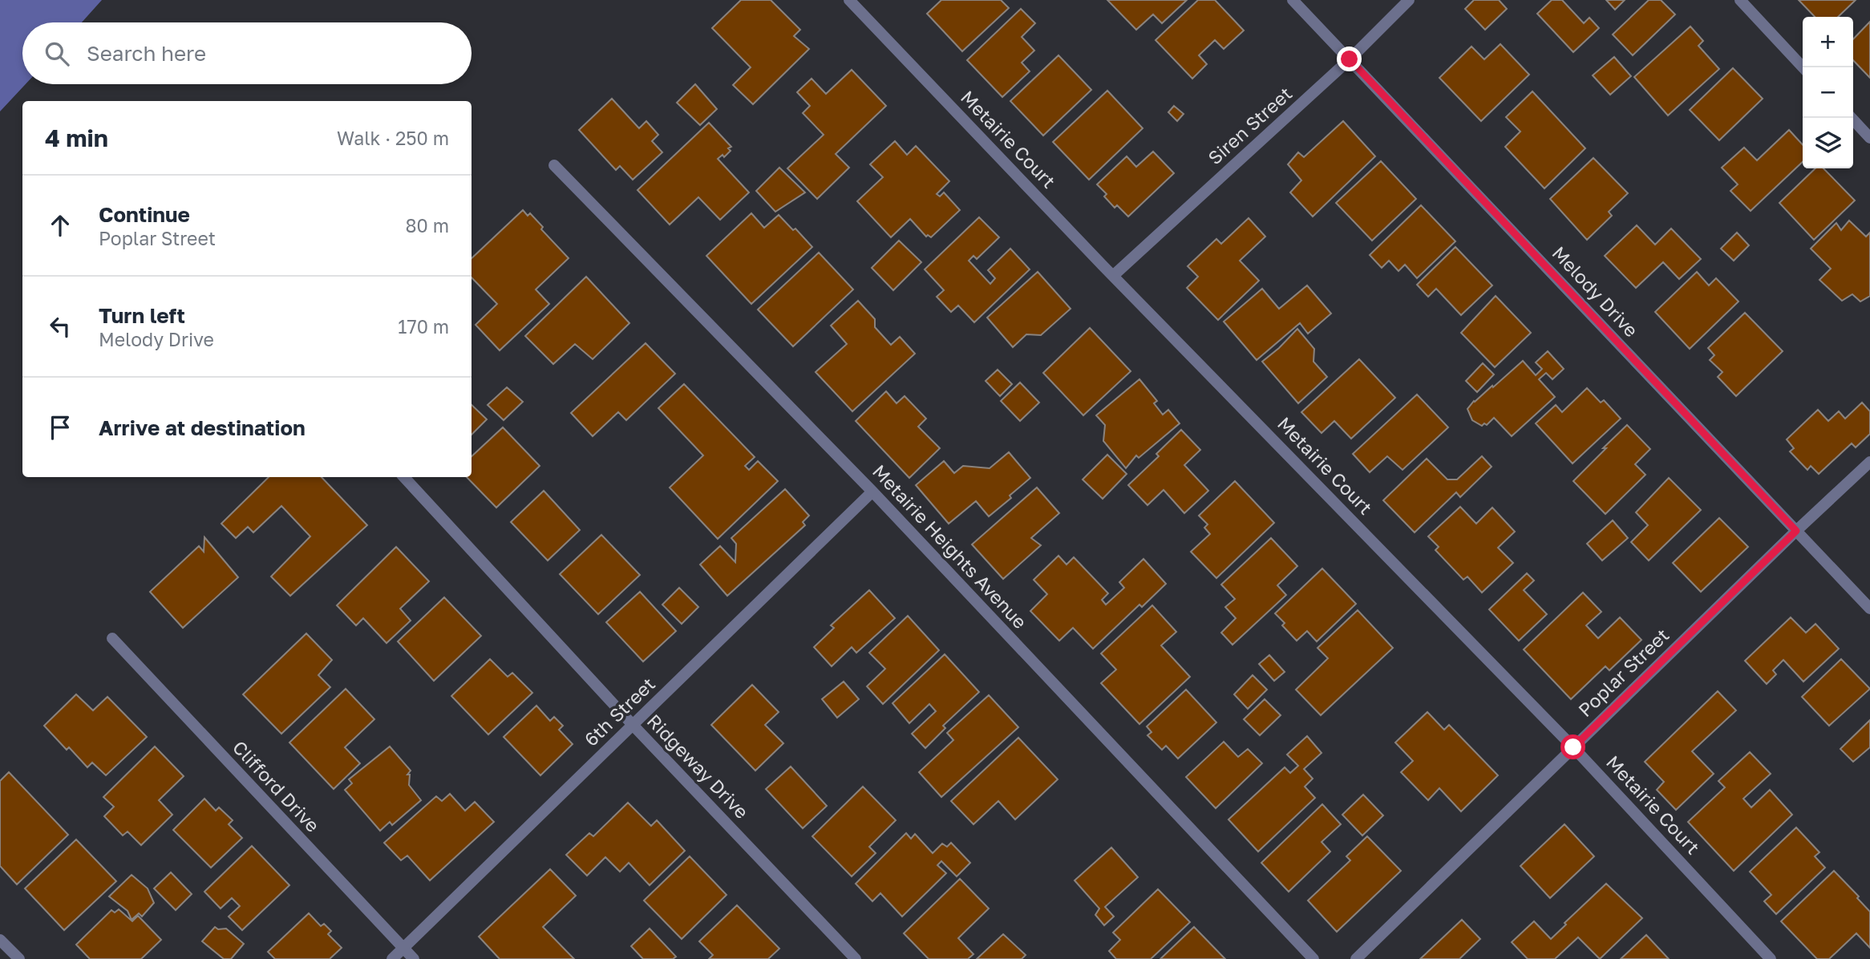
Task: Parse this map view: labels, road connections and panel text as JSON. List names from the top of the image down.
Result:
{
  "streets": {
    "street": [
      "Siren Street",
      "Metairie Court",
      "Melody Drive",
      "Metairie Heights Avenue",
      "Poplar Street",
      "6th Street",
      "Ridgeway Drive",
      "Clifford Drive"
    ]
  },
  "crossings": [
    ["Siren Street", "Metairie Court"],
    ["Siren Street", "Melody Drive"],
    ["Metairie Court", "Poplar Street"],
    ["Melody Drive", "Poplar Street"],
    ["Metairie Heights Avenue", "6th Street"],
    ["6th Street", "Ridgeway Drive"],
    ["6th Street", "Clifford Drive"]
  ],
  "page": {
    "map_buttons": ["+", "−"],
    "search": "Search here",
    "heading": ["4 min", "Walk · 250 m"],
    "list": [
      ["Continue", "Poplar Street", "80 m"],
      ["Turn left", "Melody Drive", "170 m"],
      "Arrive at destination"
    ]
  }
}
